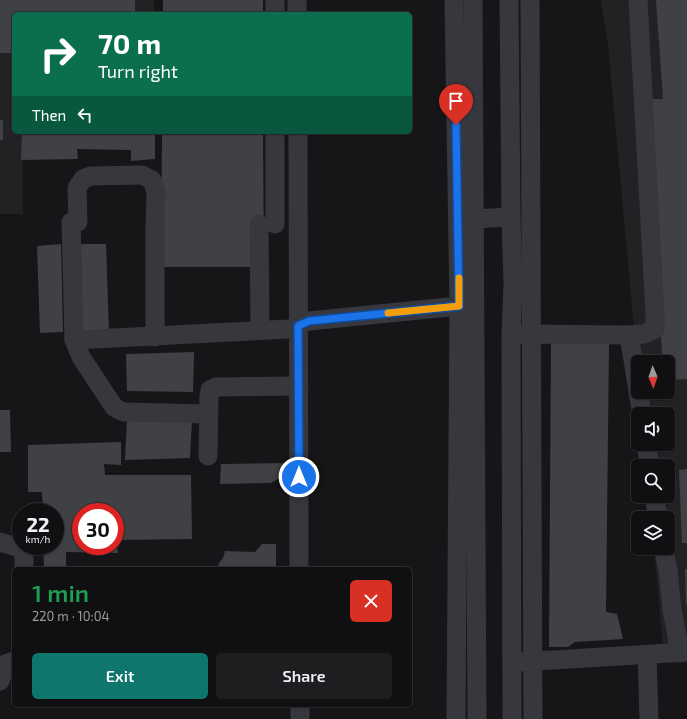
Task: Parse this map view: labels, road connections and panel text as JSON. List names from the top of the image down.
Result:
{
  "north": "bottom",
  "page": {
    "turn": ["70 m", "Turn right"],
    "then": "Then",
    "speed": "22 km/h",
    "limit": "30",
    "heading": ["1 min", "220 m · 10:04"],
    "buttons": ["Exit", "Share"]
  }
}
